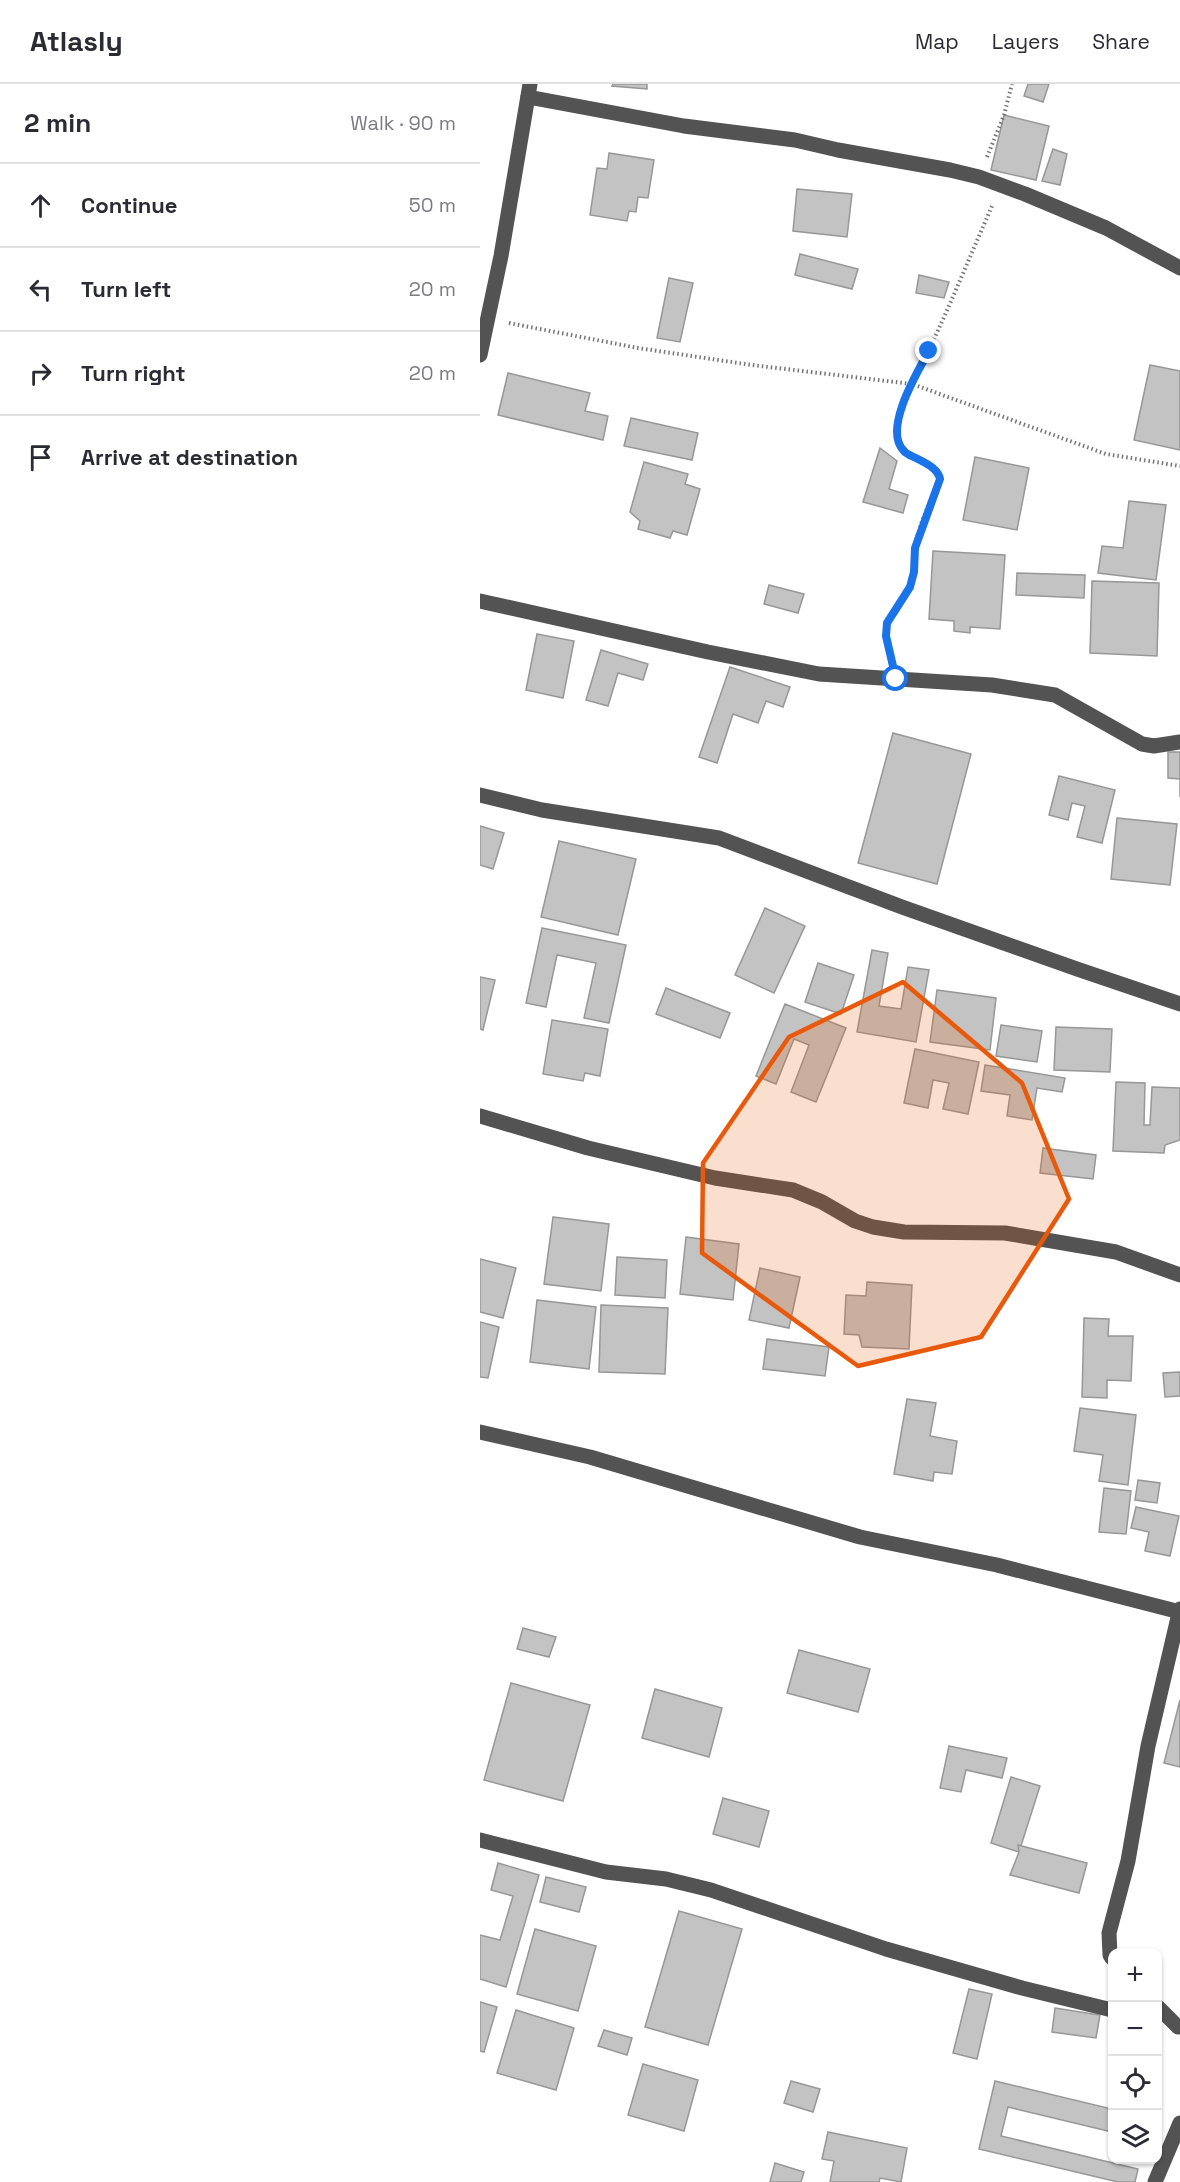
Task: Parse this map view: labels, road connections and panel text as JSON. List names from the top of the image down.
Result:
{
  "page": {
    "header": "Atlasly",
    "nav": ["Map", "Layers", "Share"],
    "heading": ["2 min", "Walk · 90 m"],
    "list": [
      ["Continue", "50 m"],
      ["Turn left", "20 m"],
      ["Turn right", "20 m"],
      "Arrive at destination"
    ],
    "map_buttons": ["+", "−"]
  }
}
